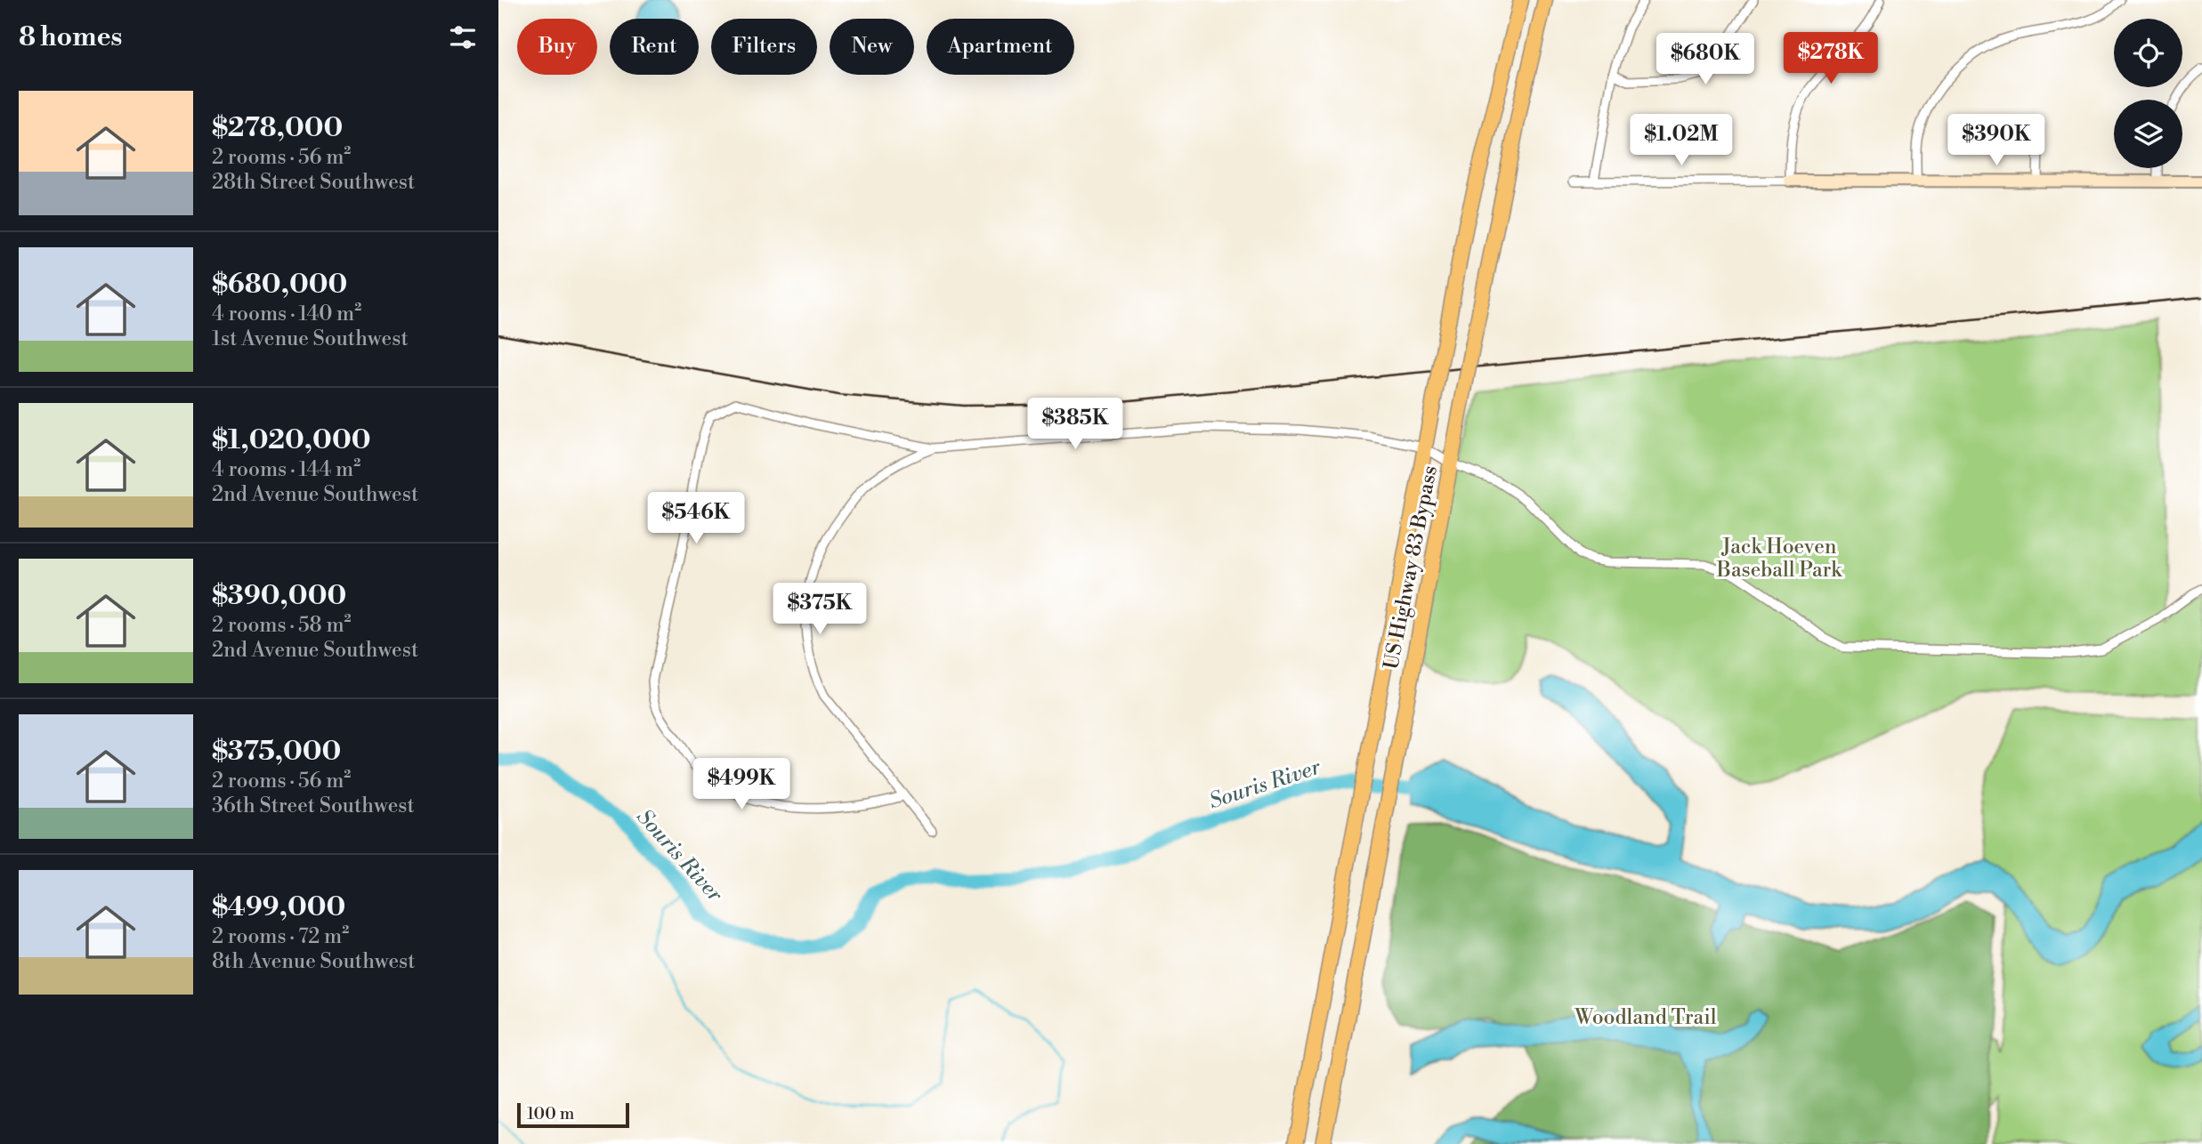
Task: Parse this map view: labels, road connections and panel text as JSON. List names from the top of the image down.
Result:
{
  "streets": {
    "highway": ["US Highway 83 Bypass"]
  },
  "water": ["Souris River"],
  "parks": ["Jack Hoeven Baseball Park", "Woodland Trail"],
  "scale_bar": "100 m",
  "page": {
    "heading": "8 homes",
    "chip": [
      "Buy",
      "Rent",
      "Filters",
      "New",
      "Apartment"
    ],
    "price": [
      "$278K",
      "$680K",
      "$1.02M",
      "$390K",
      "$385K",
      "$546K",
      "$375K",
      "$499K"
    ],
    "list": [
      {
        "name": "$278,000",
        "note": "2 rooms · 56 m² · 28th Street Southwest"
      },
      {
        "name": "$680,000",
        "note": "4 rooms · 140 m² · 1st Avenue Southwest"
      },
      {
        "name": "$1,020,000",
        "note": "4 rooms · 144 m² · 2nd Avenue Southwest"
      },
      {
        "name": "$390,000",
        "note": "2 rooms · 58 m² · 2nd Avenue Southwest"
      },
      {
        "name": "$375,000",
        "note": "2 rooms · 56 m² · 36th Street Southwest"
      },
      {
        "name": "$499,000",
        "note": "2 rooms · 72 m² · 8th Avenue Southwest"
      }
    ],
    "scale": "100 m"
  }
}
